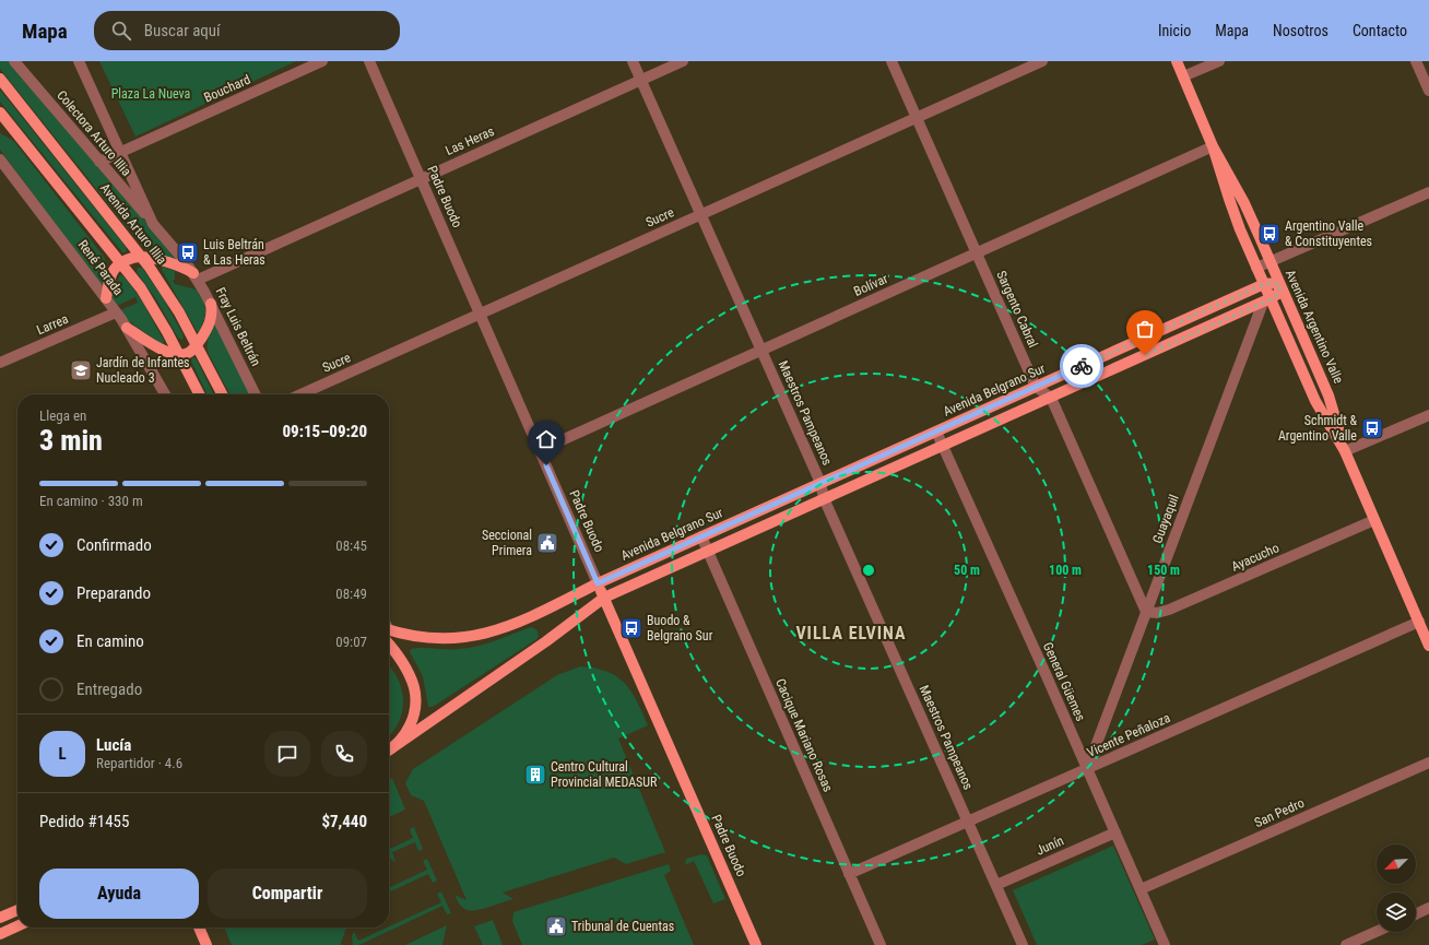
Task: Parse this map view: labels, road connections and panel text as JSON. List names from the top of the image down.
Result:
{
  "streets": {
    "main road": [
      "Padre Buodo",
      "Avenida Arturo Illia",
      "Avenida Argentino Valle",
      "Avenida Belgrano Sur"
    ],
    "street": [
      "Bouchard",
      "Colectora Arturo Illia",
      "Las Heras",
      "Sucre",
      "René Parada",
      "Bolívar",
      "Sargento Cabral",
      "Larrea",
      "Fray Luis Beltrán",
      "Maestros Pampeanos",
      "Guayaquil",
      "Ayacucho",
      "General Güemes",
      "Cacique Mariano Rosas",
      "Vicente Peñaloza",
      "San Pedro",
      "Junín"
    ]
  },
  "crossings": [
    ["Bouchard", "Colectora Arturo Illia"],
    ["Bouchard", "Fray Luis Beltrán"],
    ["Colectora Arturo Illia", "Fray Luis Beltrán"],
    ["Las Heras", "Padre Buodo"],
    ["Las Heras", "Fray Luis Beltrán"],
    ["Las Heras", "Maestros Pampeanos"],
    ["Padre Buodo", "Sucre"],
    ["Padre Buodo", "Bolívar"],
    ["Padre Buodo", "Avenida Belgrano Sur"],
    ["Sucre", "Sargento Cabral"],
    ["Sucre", "Maestros Pampeanos"],
    ["René Parada", "Larrea"],
    ["Bolívar", "Sargento Cabral"],
    ["Bolívar", "Avenida Argentino Valle"],
    ["Bolívar", "Maestros Pampeanos"],
    ["Sargento Cabral", "Avenida Belgrano Sur"],
    ["Avenida Argentino Valle", "Avenida Belgrano Sur"],
    ["Avenida Argentino Valle", "Guayaquil"],
    ["Avenida Argentino Valle", "Ayacucho"],
    ["Avenida Argentino Valle", "Vicente Peñaloza"],
    ["Avenida Belgrano Sur", "Maestros Pampeanos"],
    ["Avenida Belgrano Sur", "General Güemes"],
    ["Avenida Belgrano Sur", "Cacique Mariano Rosas"],
    ["Maestros Pampeanos", "Vicente Peñaloza"],
    ["Maestros Pampeanos", "Junín"],
    ["Guayaquil", "Ayacucho"],
    ["Guayaquil", "General Güemes"],
    ["Guayaquil", "Vicente Peñaloza"],
    ["General Güemes", "Vicente Peñaloza"],
    ["General Güemes", "San Pedro"],
    ["General Güemes", "Junín"],
    ["Cacique Mariano Rosas", "Vicente Peñaloza"]
  ],
  "districts": ["VILLA ELVINA"],
  "parks": ["Plaza La Nueva"],
  "places": {
    "bus stop": [
      "Argentino Valle & Constituyentes",
      "Luis Beltrán & Las Heras",
      "Schmidt & Argentino Valle",
      "Buodo & Belgrano Sur"
    ],
    "school or university": ["Jardín de Infantes Nucleado 3"],
    "public building": ["Seccional Primera", "Tribunal de Cuentas"],
    "building": ["Centro Cultural Provincial MEDASUR"]
  },
  "north": "bottom left",
  "page": {
    "header": "Mapa",
    "search": "Buscar aquí",
    "nav": [
      "Inicio",
      "Mapa",
      "Nosotros",
      "Contacto"
    ],
    "heading": ["3 min", "Llega en", "09:15–09:20"],
    "panel": [
      "Lucía",
      "Repartidor · 4.6",
      "Pedido #1455",
      "$7,440"
    ],
    "bar": "En camino · 330 m",
    "list": [
      ["Confirmado", "08:45"],
      ["Preparando", "08:49"],
      ["En camino", "09:07"],
      "Entregado"
    ],
    "round": "L",
    "buttons": ["Ayuda", "Compartir"]
  },
  "rings": ["50 m", "100 m", "150 m"]
}
